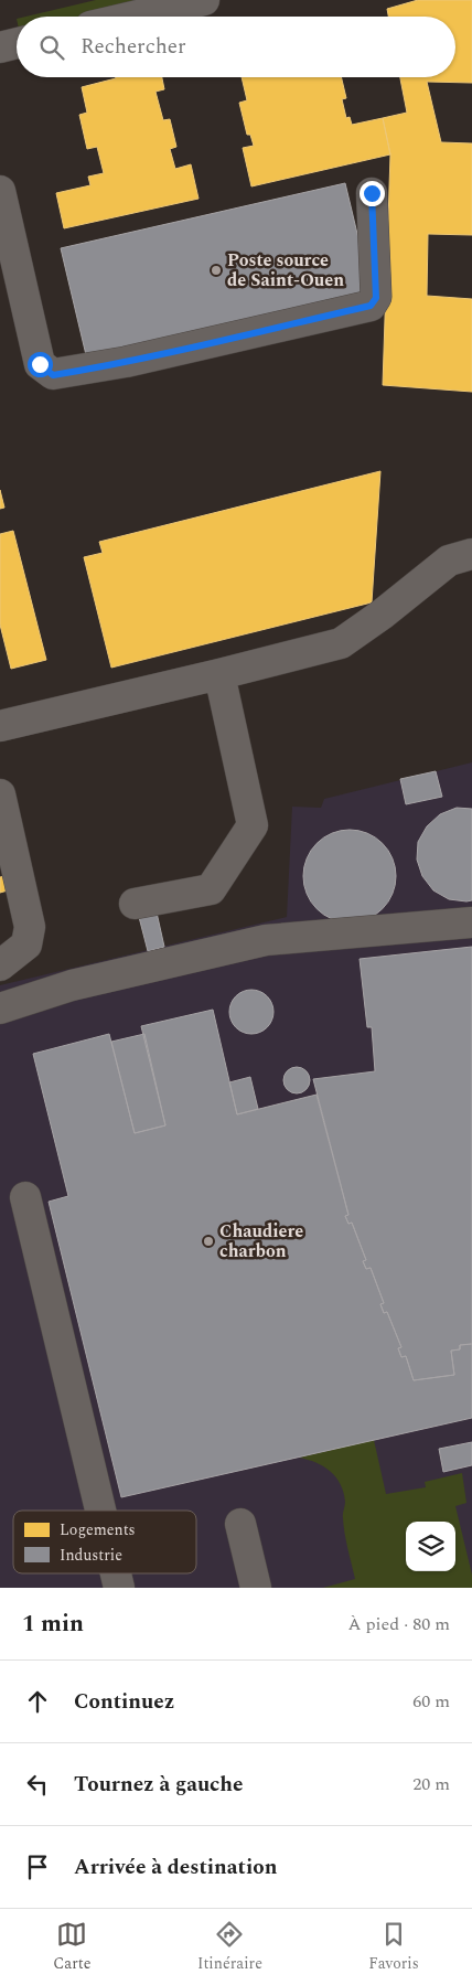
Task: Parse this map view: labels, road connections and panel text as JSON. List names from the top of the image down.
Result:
{
  "places": ["Poste source de Saint-Ouen", "Chaudiere charbon"],
  "legend": ["Logements", "Industrie"],
  "page": {
    "search": "Rechercher",
    "heading": ["1 min", "À pied · 80 m"],
    "list": [
      ["Continuez", "60 m"],
      ["Tournez à gauche", "20 m"],
      "Arrivée à destination"
    ],
    "nav": ["Carte", "Itinéraire", "Favoris"]
  }
}
